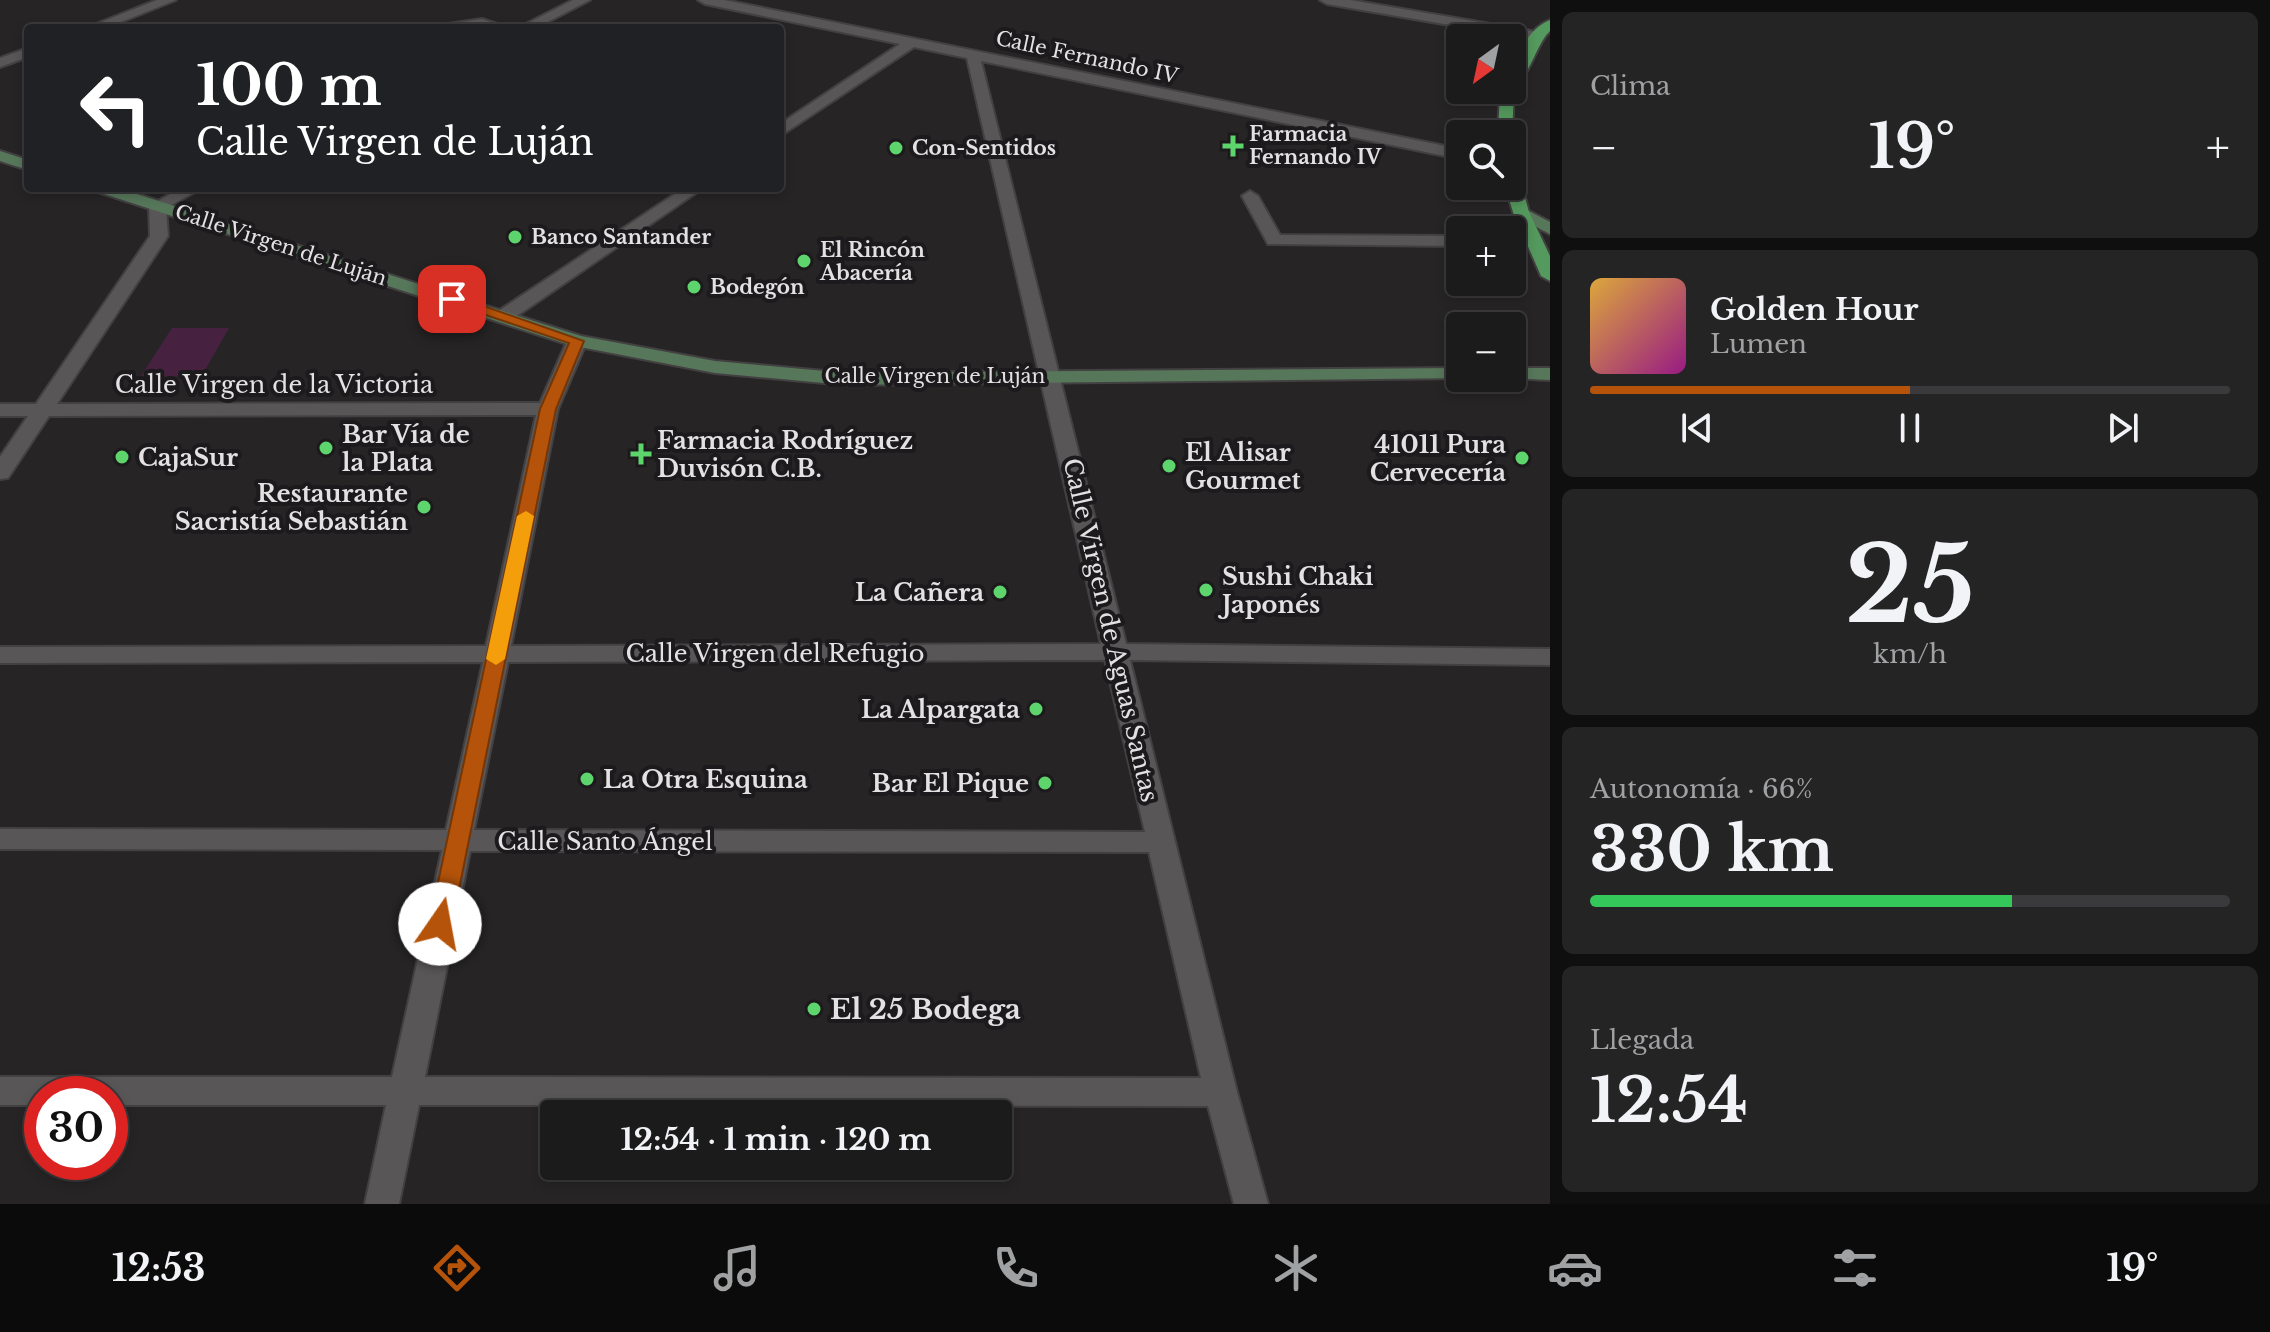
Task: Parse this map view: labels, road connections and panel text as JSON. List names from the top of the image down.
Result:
{
  "streets": {
    "main road": ["Calle Virgen de Luján"],
    "street": [
      "Calle Fernando IV",
      "Calle Virgen de la Victoria",
      "Calle Virgen de Aguas Santas",
      "Calle Virgen del Refugio",
      "Calle Santo Ángel"
    ]
  },
  "crossings": [
    ["Calle Fernando IV", "Calle Virgen de Aguas Santas"],
    ["Calle Virgen de Luján", "Calle Virgen de Aguas Santas"],
    ["Calle Virgen de Aguas Santas", "Calle Virgen del Refugio"],
    ["Calle Virgen de Aguas Santas", "Calle Santo Ángel"]
  ],
  "places": {
    "health": ["Farmacia Fernando IV", "Farmacia Rodríguez Duvisón C.B."],
    "other": [
      "Con-Sentidos",
      "Banco Santander",
      "El Rincón Abacería",
      "Bodegón",
      "Bar Vía de la Plata",
      "CajaSur",
      "41011 Pura Cervecería",
      "El Alisar Gourmet",
      "Restaurante Sacristía Sebastián",
      "Sushi Chaki Japonés",
      "La Cañera",
      "La Alpargata",
      "La Otra Esquina",
      "Bar El Pique",
      "El 25 Bodega"
    ]
  },
  "north": "bottom left",
  "page": {
    "tile": [
      "Clima",
      ["25", "km/h"],
      ["Autonomía · 66%", "330 km"],
      ["Llegada", "12:54"]
    ],
    "map_buttons": ["+", "−"],
    "turn": ["100 m", "Calle Virgen de Luján"],
    "heat": ["−", "19°", "+"],
    "song": ["Golden Hour", "Lumen"],
    "limit": "30",
    "trip": "12:54 · 1 min · 120 m",
    "tabs": ["12:53", "19°"]
  }
}
